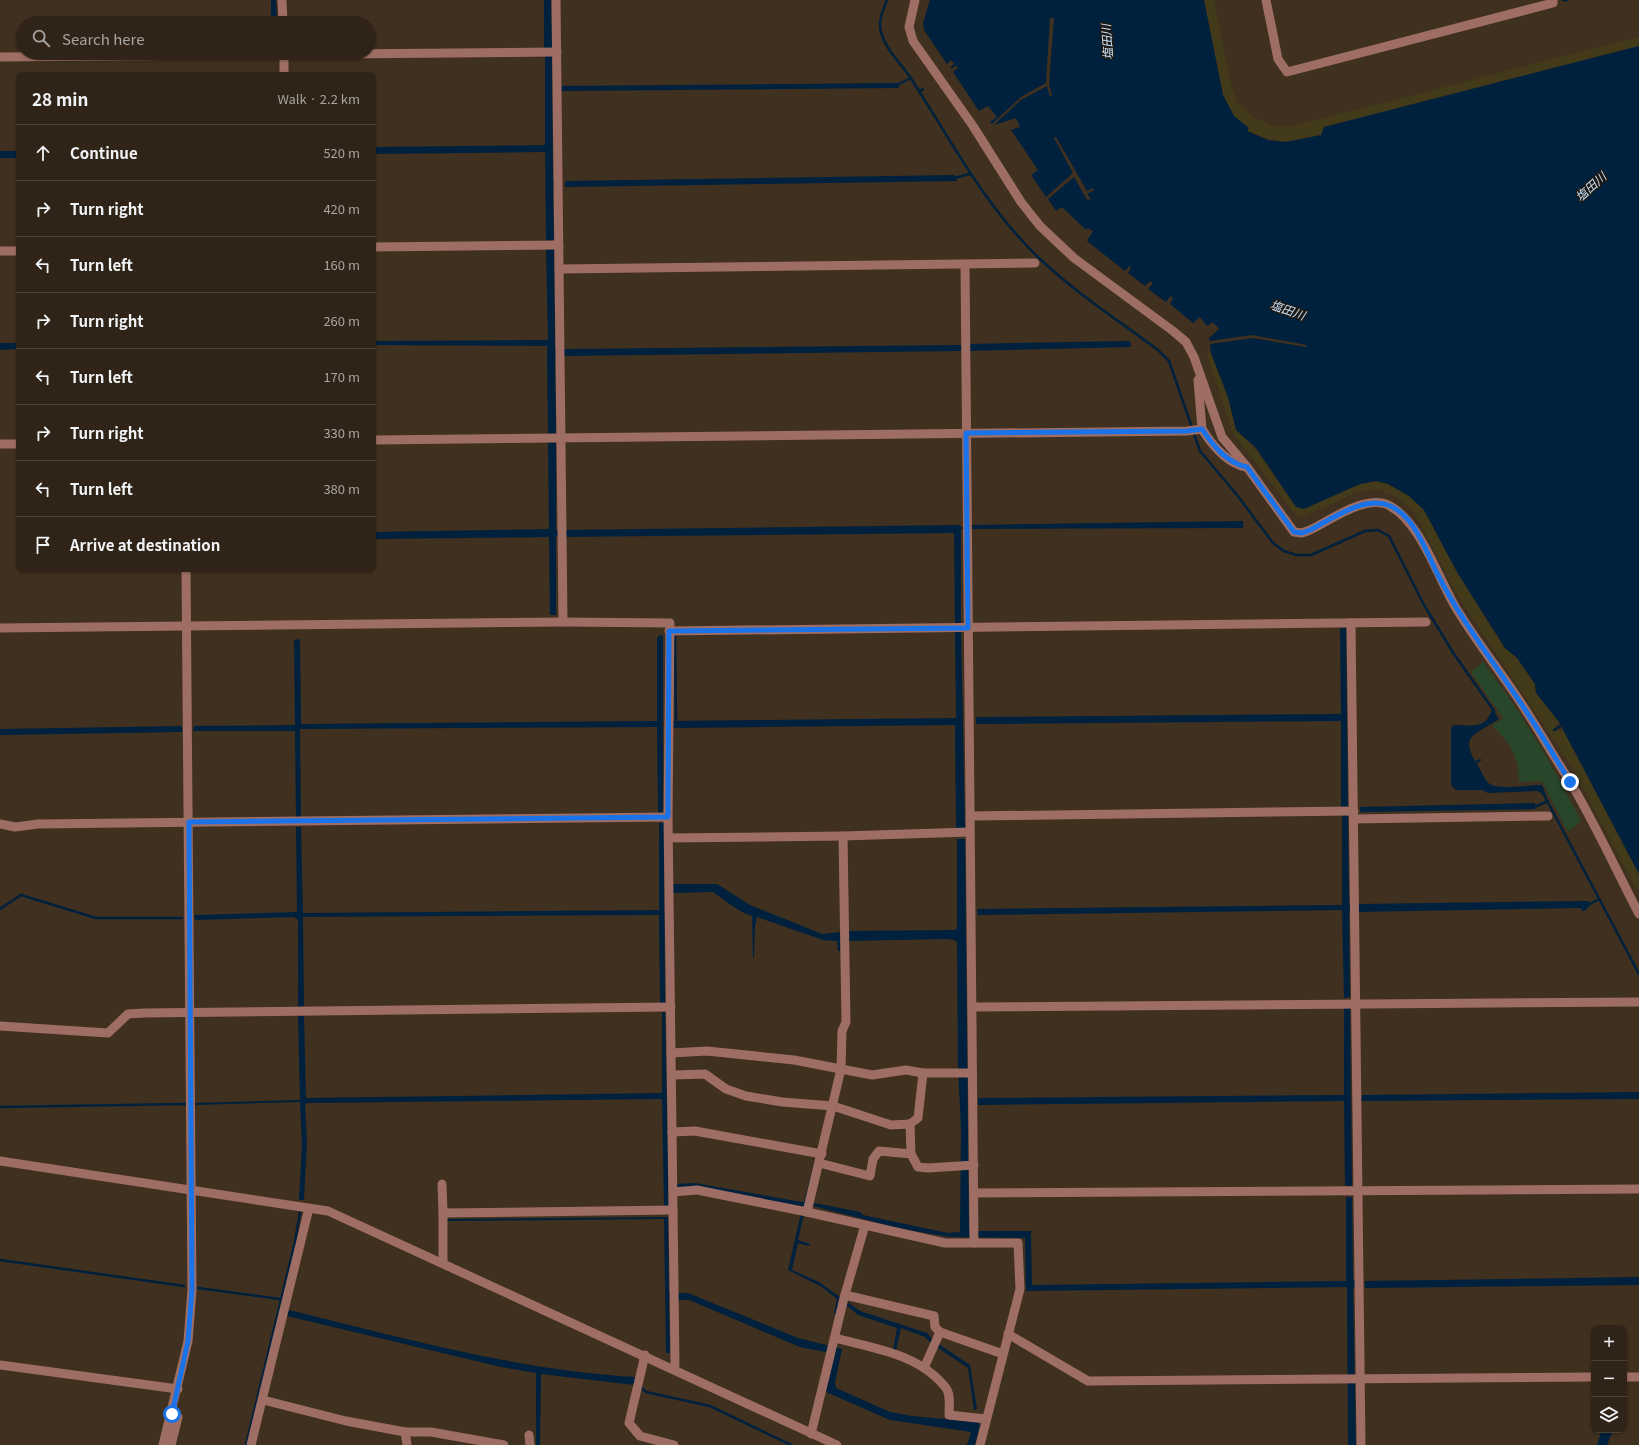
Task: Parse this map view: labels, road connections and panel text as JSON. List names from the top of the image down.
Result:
{
  "water": ["塩田川"],
  "page": {
    "search": "Search here",
    "heading": ["28 min", "Walk · 2.2 km"],
    "list": [
      ["Continue", "520 m"],
      ["Turn right", "420 m"],
      ["Turn left", "160 m"],
      ["Turn right", "260 m"],
      ["Turn left", "170 m"],
      ["Turn right", "330 m"],
      ["Turn left", "380 m"],
      "Arrive at destination"
    ],
    "map_buttons": ["+", "−"]
  }
}
